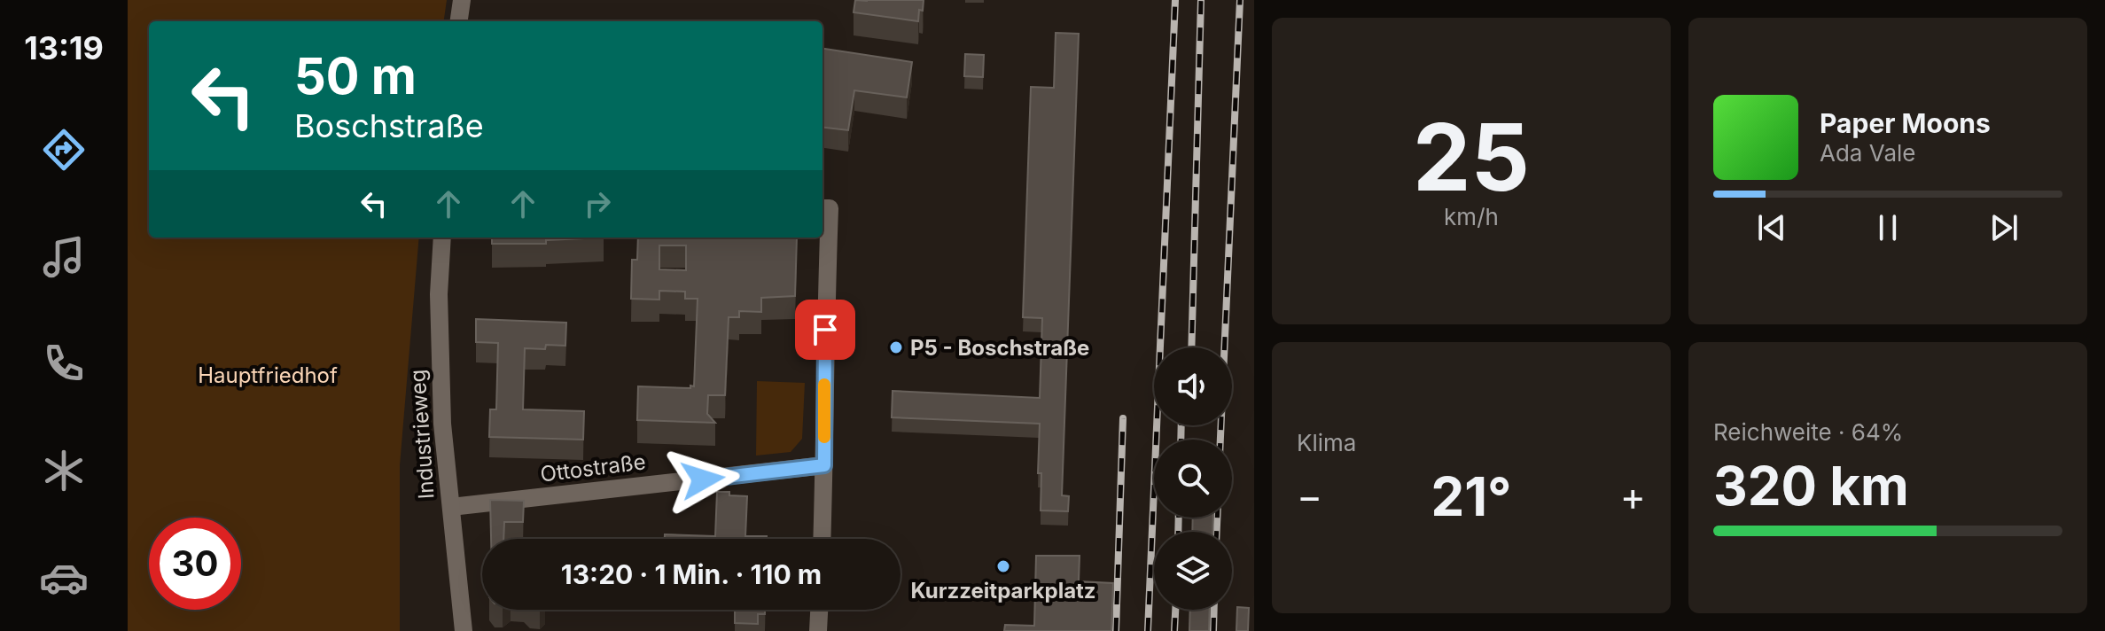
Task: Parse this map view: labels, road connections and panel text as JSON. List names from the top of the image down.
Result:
{
  "streets": {
    "street": ["Industrieweg", "Ottostraße"]
  },
  "crossings": [
    ["Industrieweg", "Ottostraße"]
  ],
  "parks": ["Hauptfriedhof"],
  "places": ["P5 - Boschstraße", "Kurzzeitparkplatz"],
  "page": {
    "tabs": "13:19",
    "tile": [
      ["25", "km/h"],
      "Klima",
      ["Reichweite · 64%", "320 km"]
    ],
    "turn": ["50 m", "Boschstraße"],
    "song": ["Paper Moons", "Ada Vale"],
    "heat": ["−", "21°", "+"],
    "limit": "30",
    "trip": "13:20 · 1 Min. · 110 m"
  }
}
